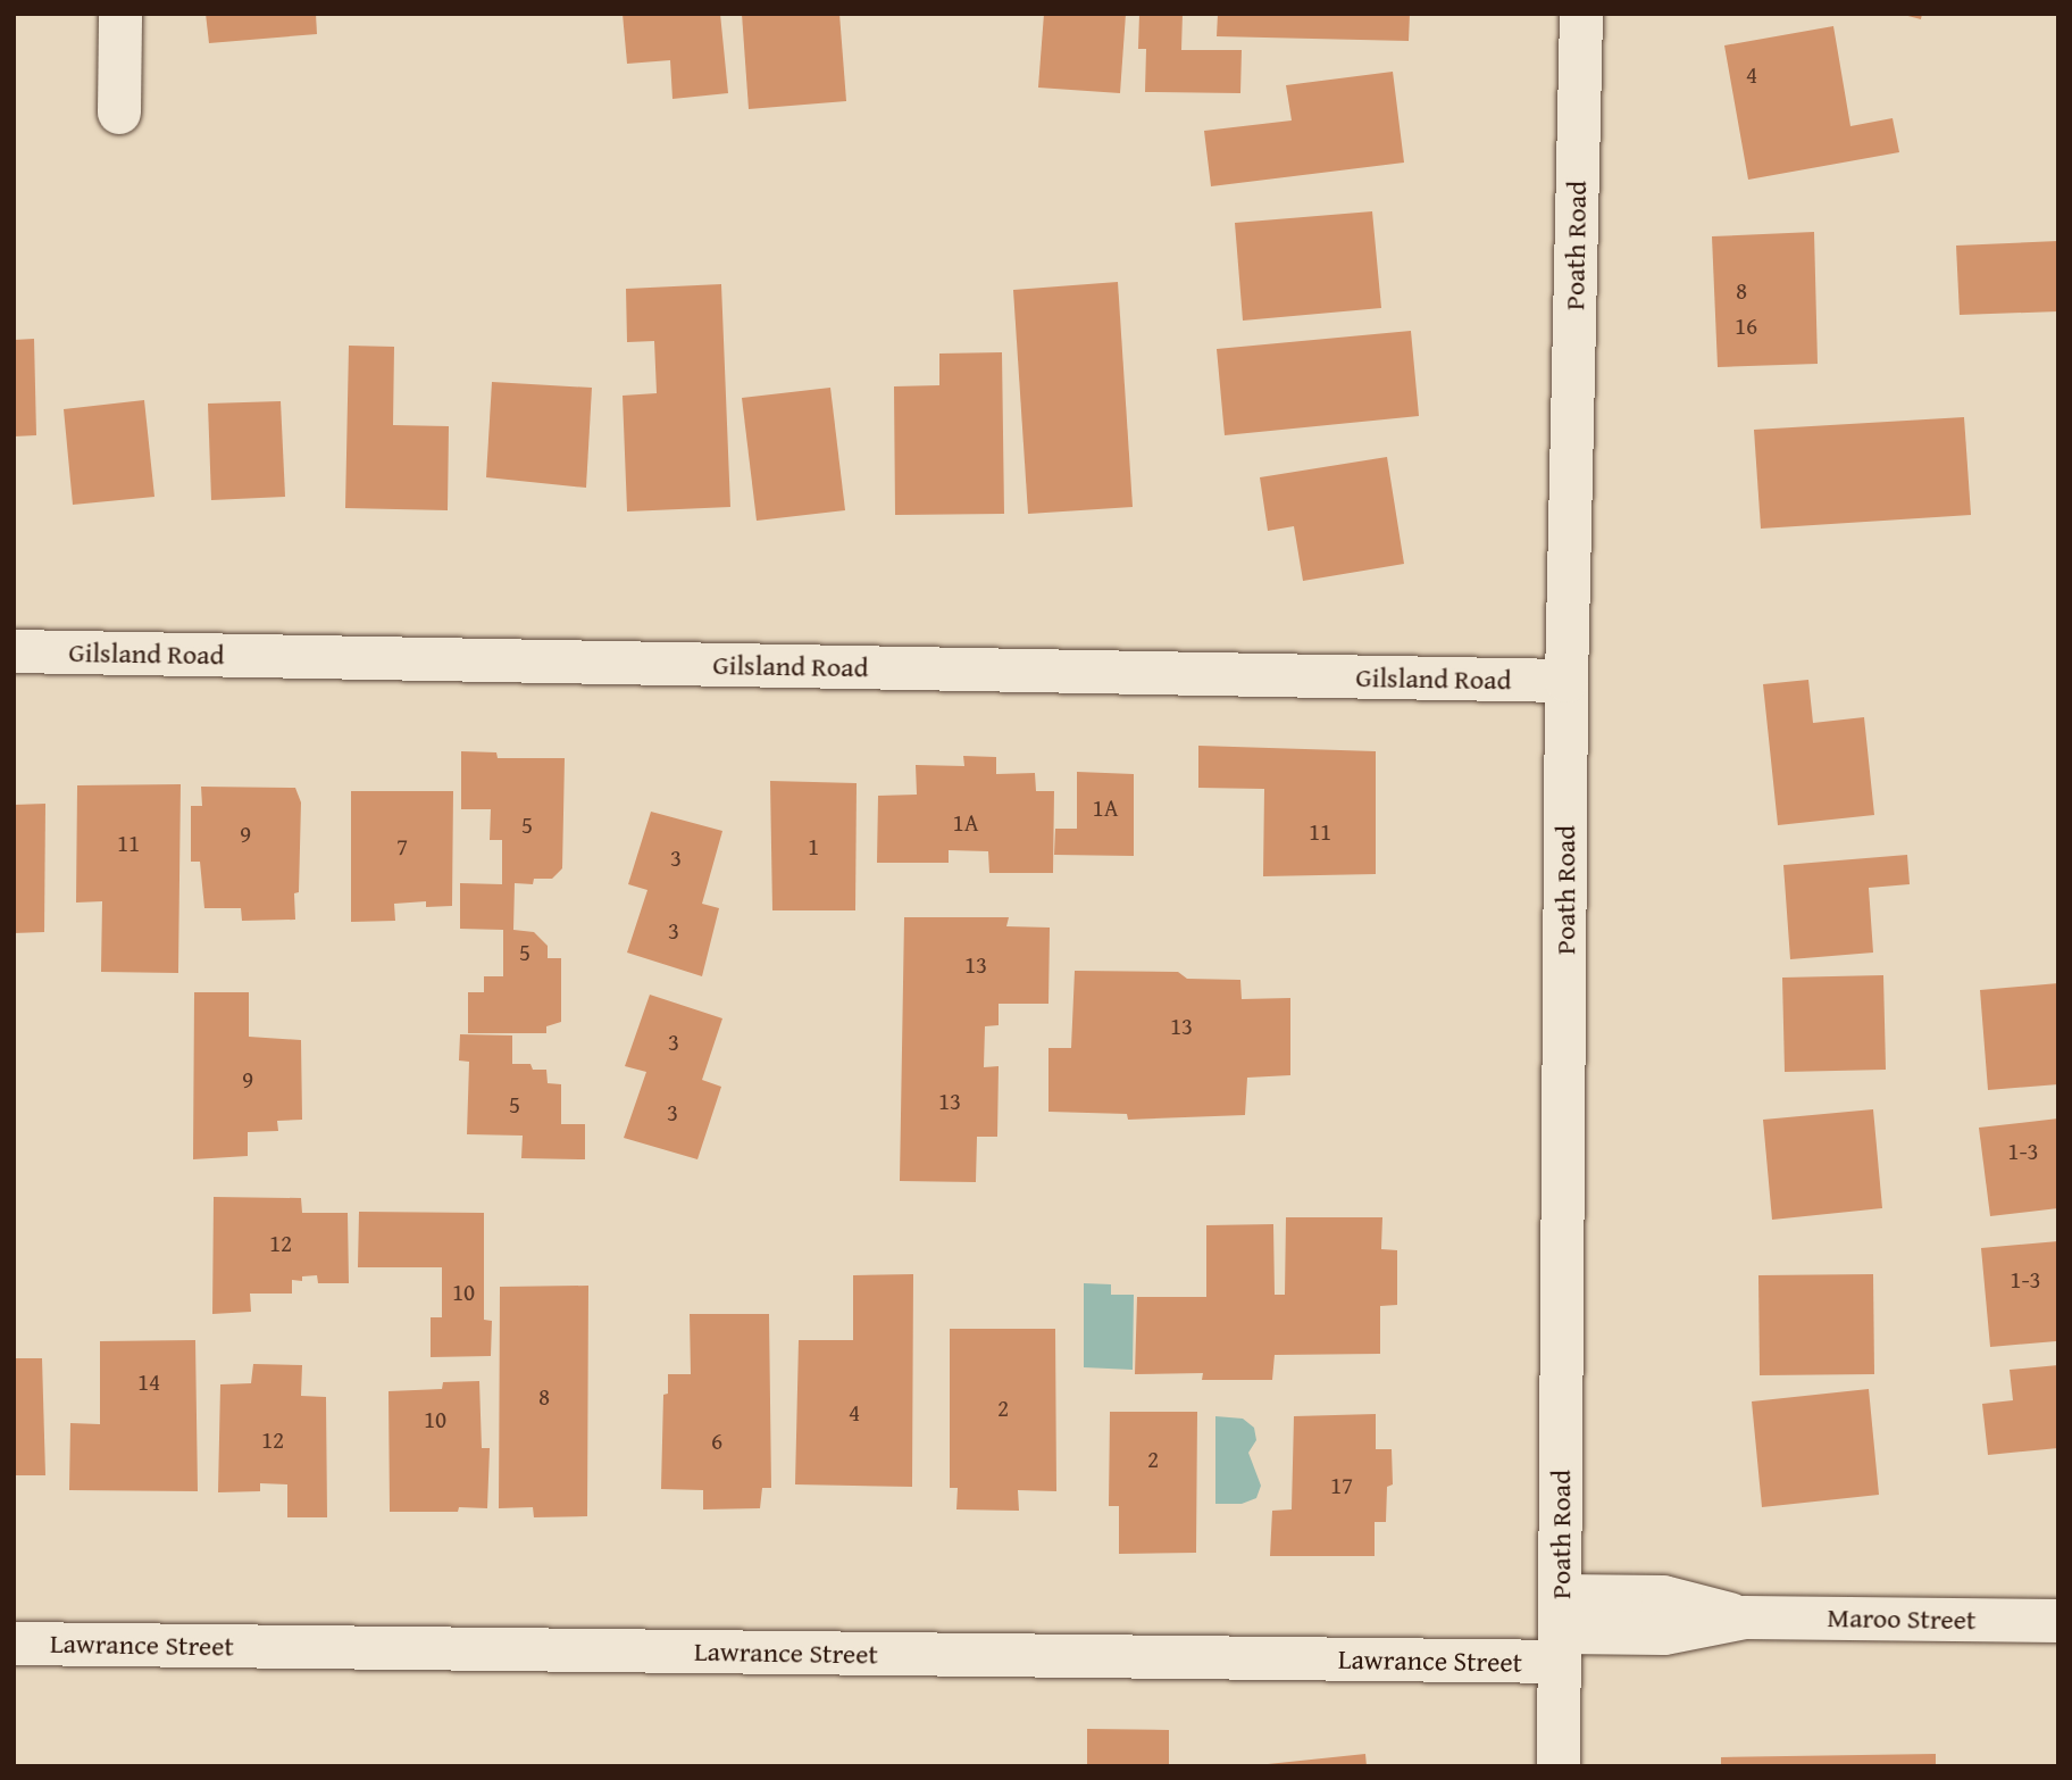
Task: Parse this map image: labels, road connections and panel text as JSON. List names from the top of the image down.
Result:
{
  "streets": {
    "street": [
      "Poath Road",
      "Gilsland Road",
      "Maroo Street",
      "Lawrance Street"
    ]
  },
  "crossings": [
    ["Poath Road", "Gilsland Road"],
    ["Poath Road", "Maroo Street"],
    ["Poath Road", "Lawrance Street"],
    ["Maroo Street", "Lawrance Street"]
  ],
  "house_numbers": [
    "4",
    "8",
    "16",
    "1A",
    "1A",
    "5",
    "11",
    "9",
    "11",
    "7",
    "1",
    "3",
    "3",
    "5",
    "13",
    "13",
    "3",
    "9",
    "13",
    "5",
    "3",
    "1-3",
    "12",
    "1-3",
    "10",
    "14",
    "8",
    "2",
    "4",
    "10",
    "12",
    "6",
    "2",
    "17"
  ]
}
